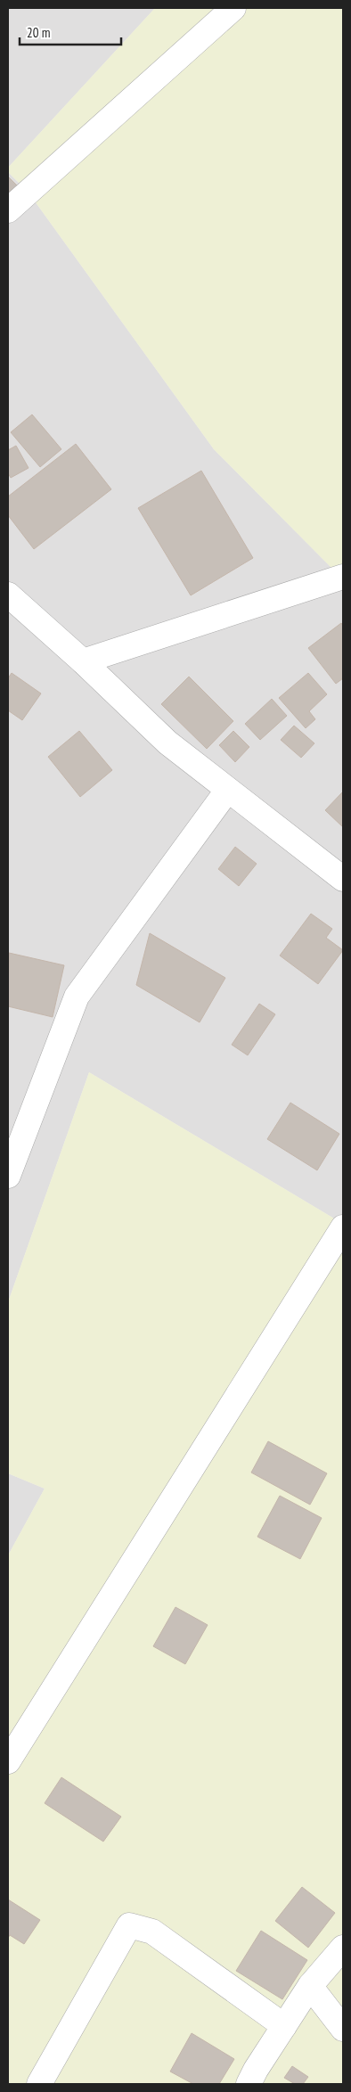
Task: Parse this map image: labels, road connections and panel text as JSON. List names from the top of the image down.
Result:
{
  "scale_bar": "20 m"
}
